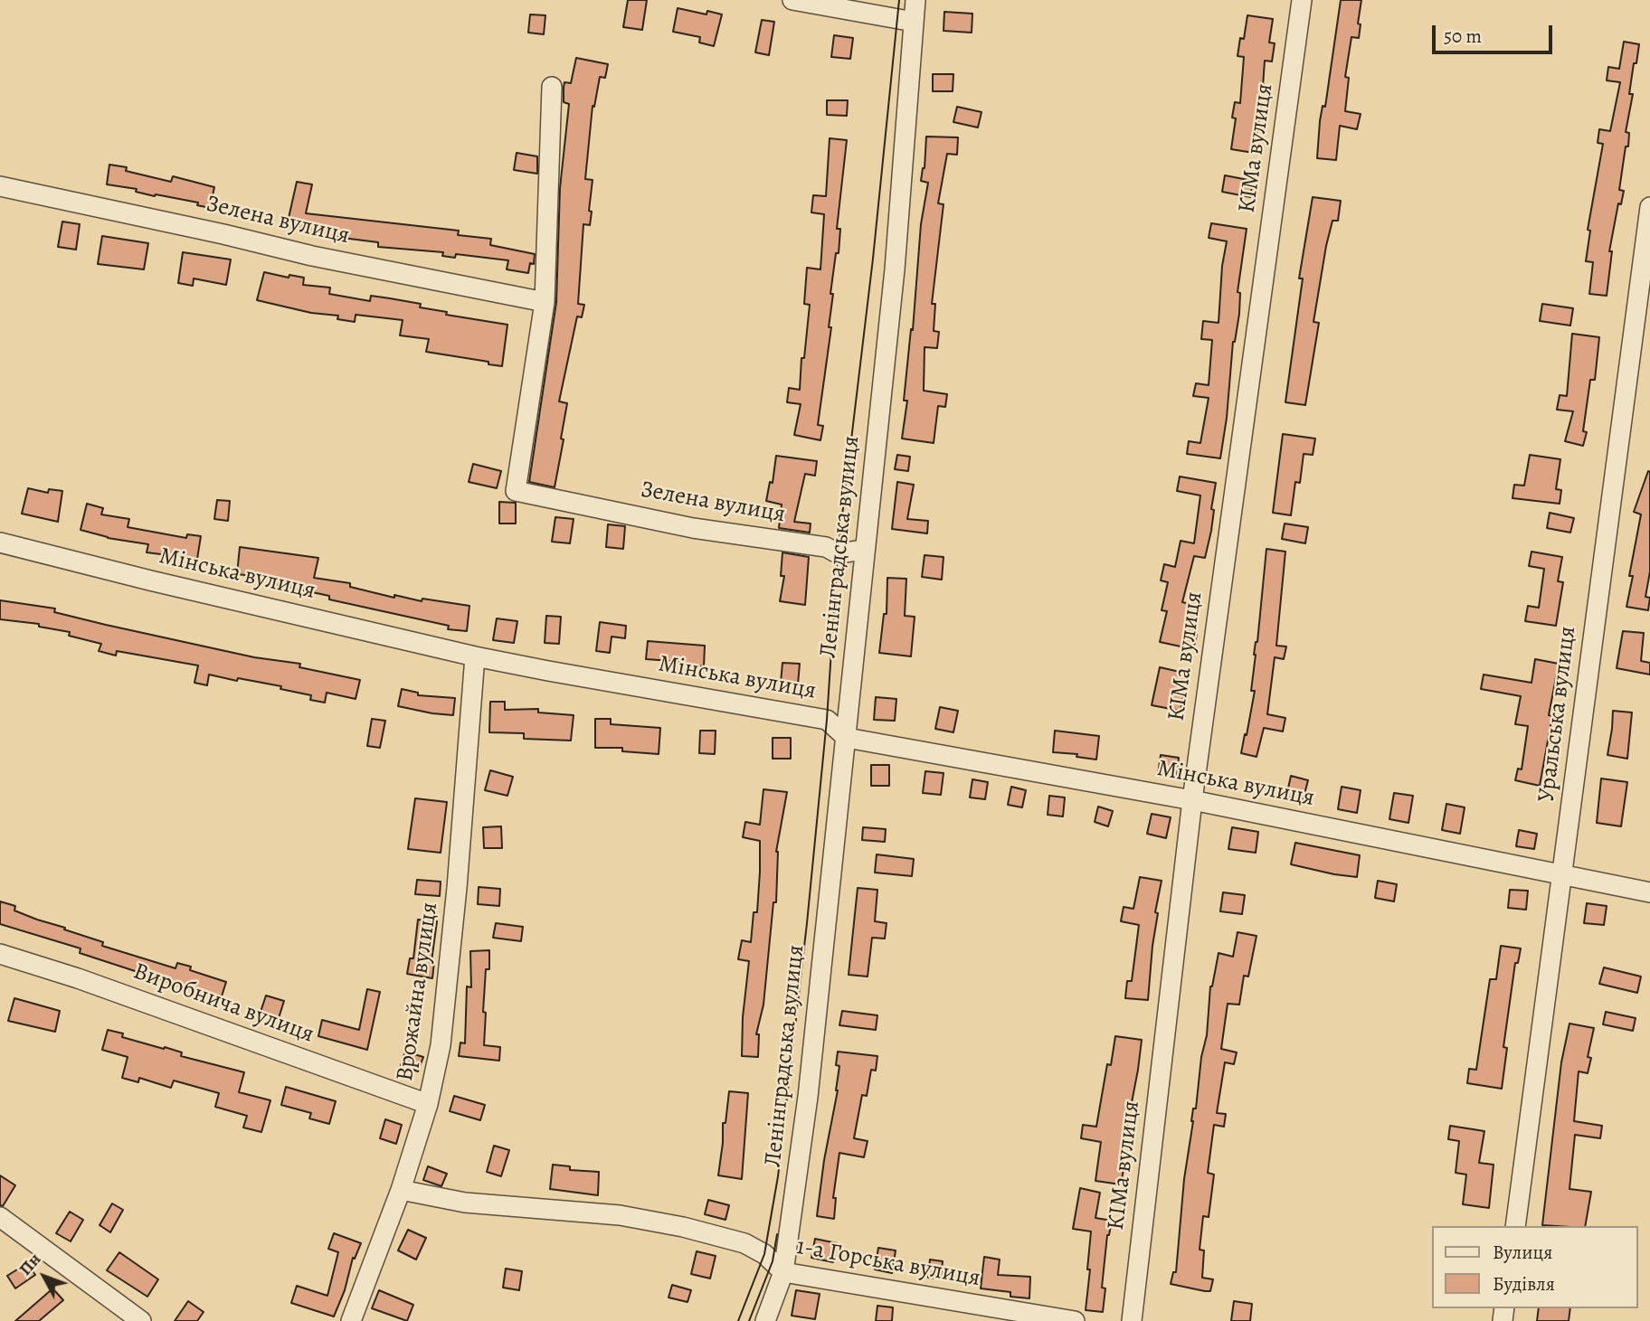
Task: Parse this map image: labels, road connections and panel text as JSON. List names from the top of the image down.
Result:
{
  "streets": {
    "street": [
      "КІМа вулиця",
      "Зелена вулиця",
      "Ленінградська вулиця",
      "Мінська вулиця",
      "Уральська вулиця",
      "Врожайна вулиця",
      "Виробнича вулиця",
      "1-а Горська вулиця"
    ]
  },
  "crossings": [
    ["КІМа вулиця", "Мінська вулиця"],
    ["Зелена вулиця", "Ленінградська вулиця"],
    ["Ленінградська вулиця", "Мінська вулиця"],
    ["Ленінградська вулиця", "1-а Горська вулиця"],
    ["Мінська вулиця", "Уральська вулиця"],
    ["Мінська вулиця", "Врожайна вулиця"],
    ["Врожайна вулиця", "Виробнича вулиця"],
    ["Врожайна вулиця", "1-а Горська вулиця"]
  ],
  "legend": ["Вулиця", "Будівля"],
  "scale_bar": "50 m",
  "north": "top left"
}
